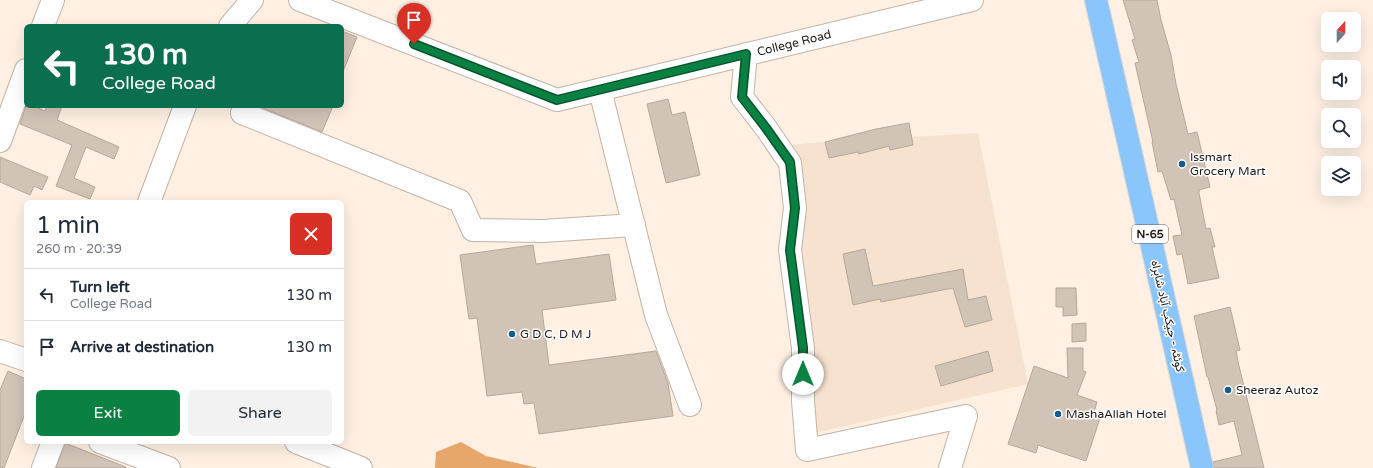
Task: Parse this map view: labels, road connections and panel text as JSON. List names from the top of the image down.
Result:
{
  "streets": {
    "highway": ["N-65", "کوئٹہ - جیکب آباد شاہراہ"],
    "street": ["College Road"]
  },
  "places": [
    "Issmart Grocery Mart",
    "G D C, D M J",
    "Sheeraz Autoz",
    "MashaAllah Hotel"
  ],
  "north": "top",
  "page": {
    "turn": ["130 m", "College Road"],
    "heading": ["1 min", "260 m · 20:39"],
    "list": [
      {
        "name": "Turn left",
        "note": "College Road",
        "value": "130 m"
      },
      {
        "name": "Arrive at destination",
        "value": "130 m"
      }
    ],
    "buttons": ["Exit", "Share"]
  }
}
